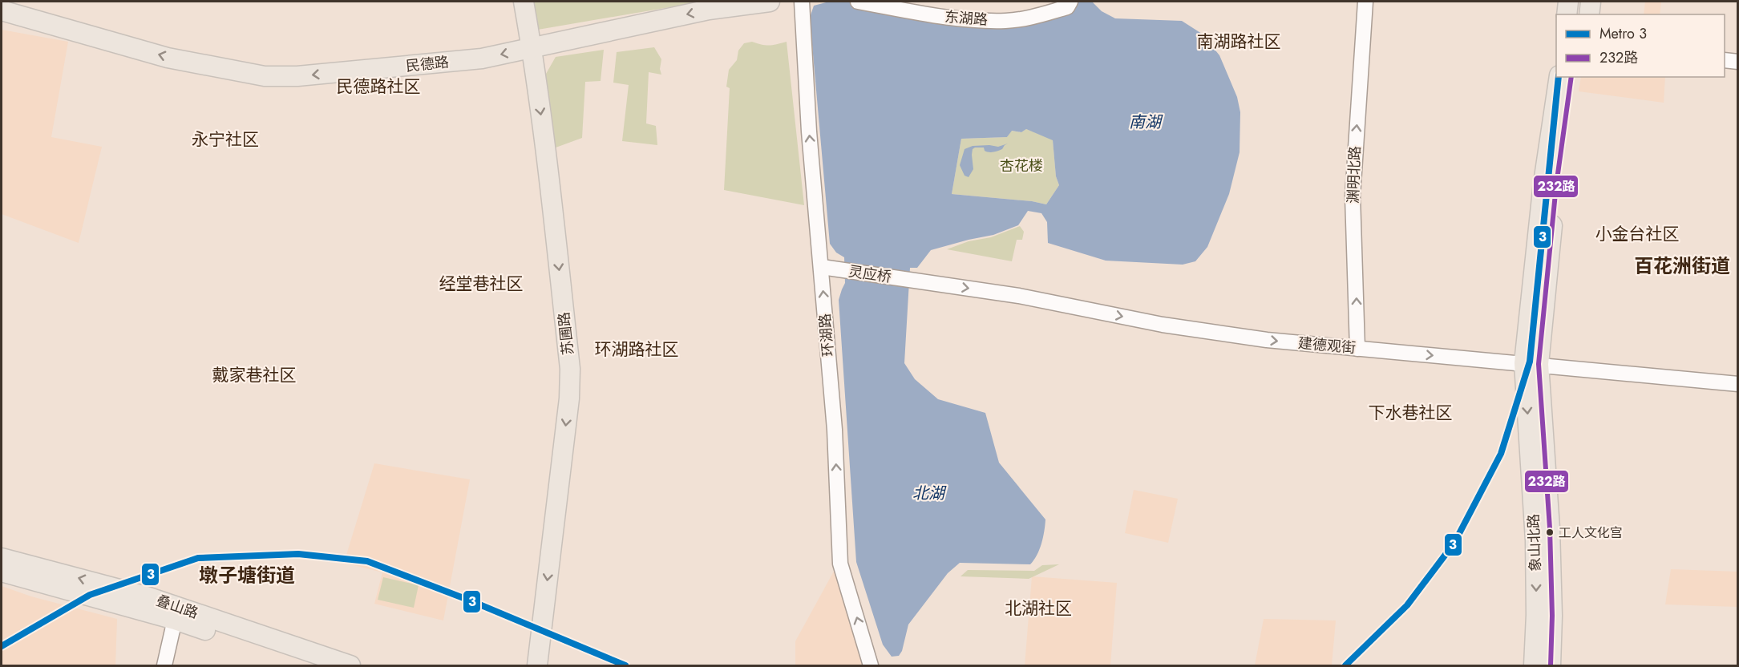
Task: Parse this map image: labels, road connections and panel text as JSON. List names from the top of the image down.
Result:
{
  "streets": {
    "main road": [
      "民德路",
      "苏圃路",
      "象山北路",
      "叠山路"
    ],
    "street": [
      "东湖路",
      "渊明北路",
      "灵应桥",
      "环湖路",
      "建德观街"
    ]
  },
  "crossings": [
    ["民德路", "苏圃路"],
    ["渊明北路", "建德观街"],
    ["灵应桥", "环湖路"],
    ["灵应桥", "建德观街"],
    ["建德观街", "象山北路"]
  ],
  "one_way": [
    "民德路",
    "渊明北路",
    "苏圃路",
    "环湖路",
    "建德观街"
  ],
  "districts": [
    "南湖路社区",
    "民德路社区",
    "永宁社区",
    "小金台社区",
    "百花洲街道",
    "经堂巷社区",
    "环湖路社区",
    "戴家巷社区",
    "下水巷社区",
    "墩子塘街道",
    "北湖社区"
  ],
  "water": ["南湖", "北湖"],
  "parks": ["杏花楼"],
  "places": ["工人文化宫"],
  "lines": ["metro line 3", "transit line 232路"],
  "legend": ["Metro 3", "232路"]
}
